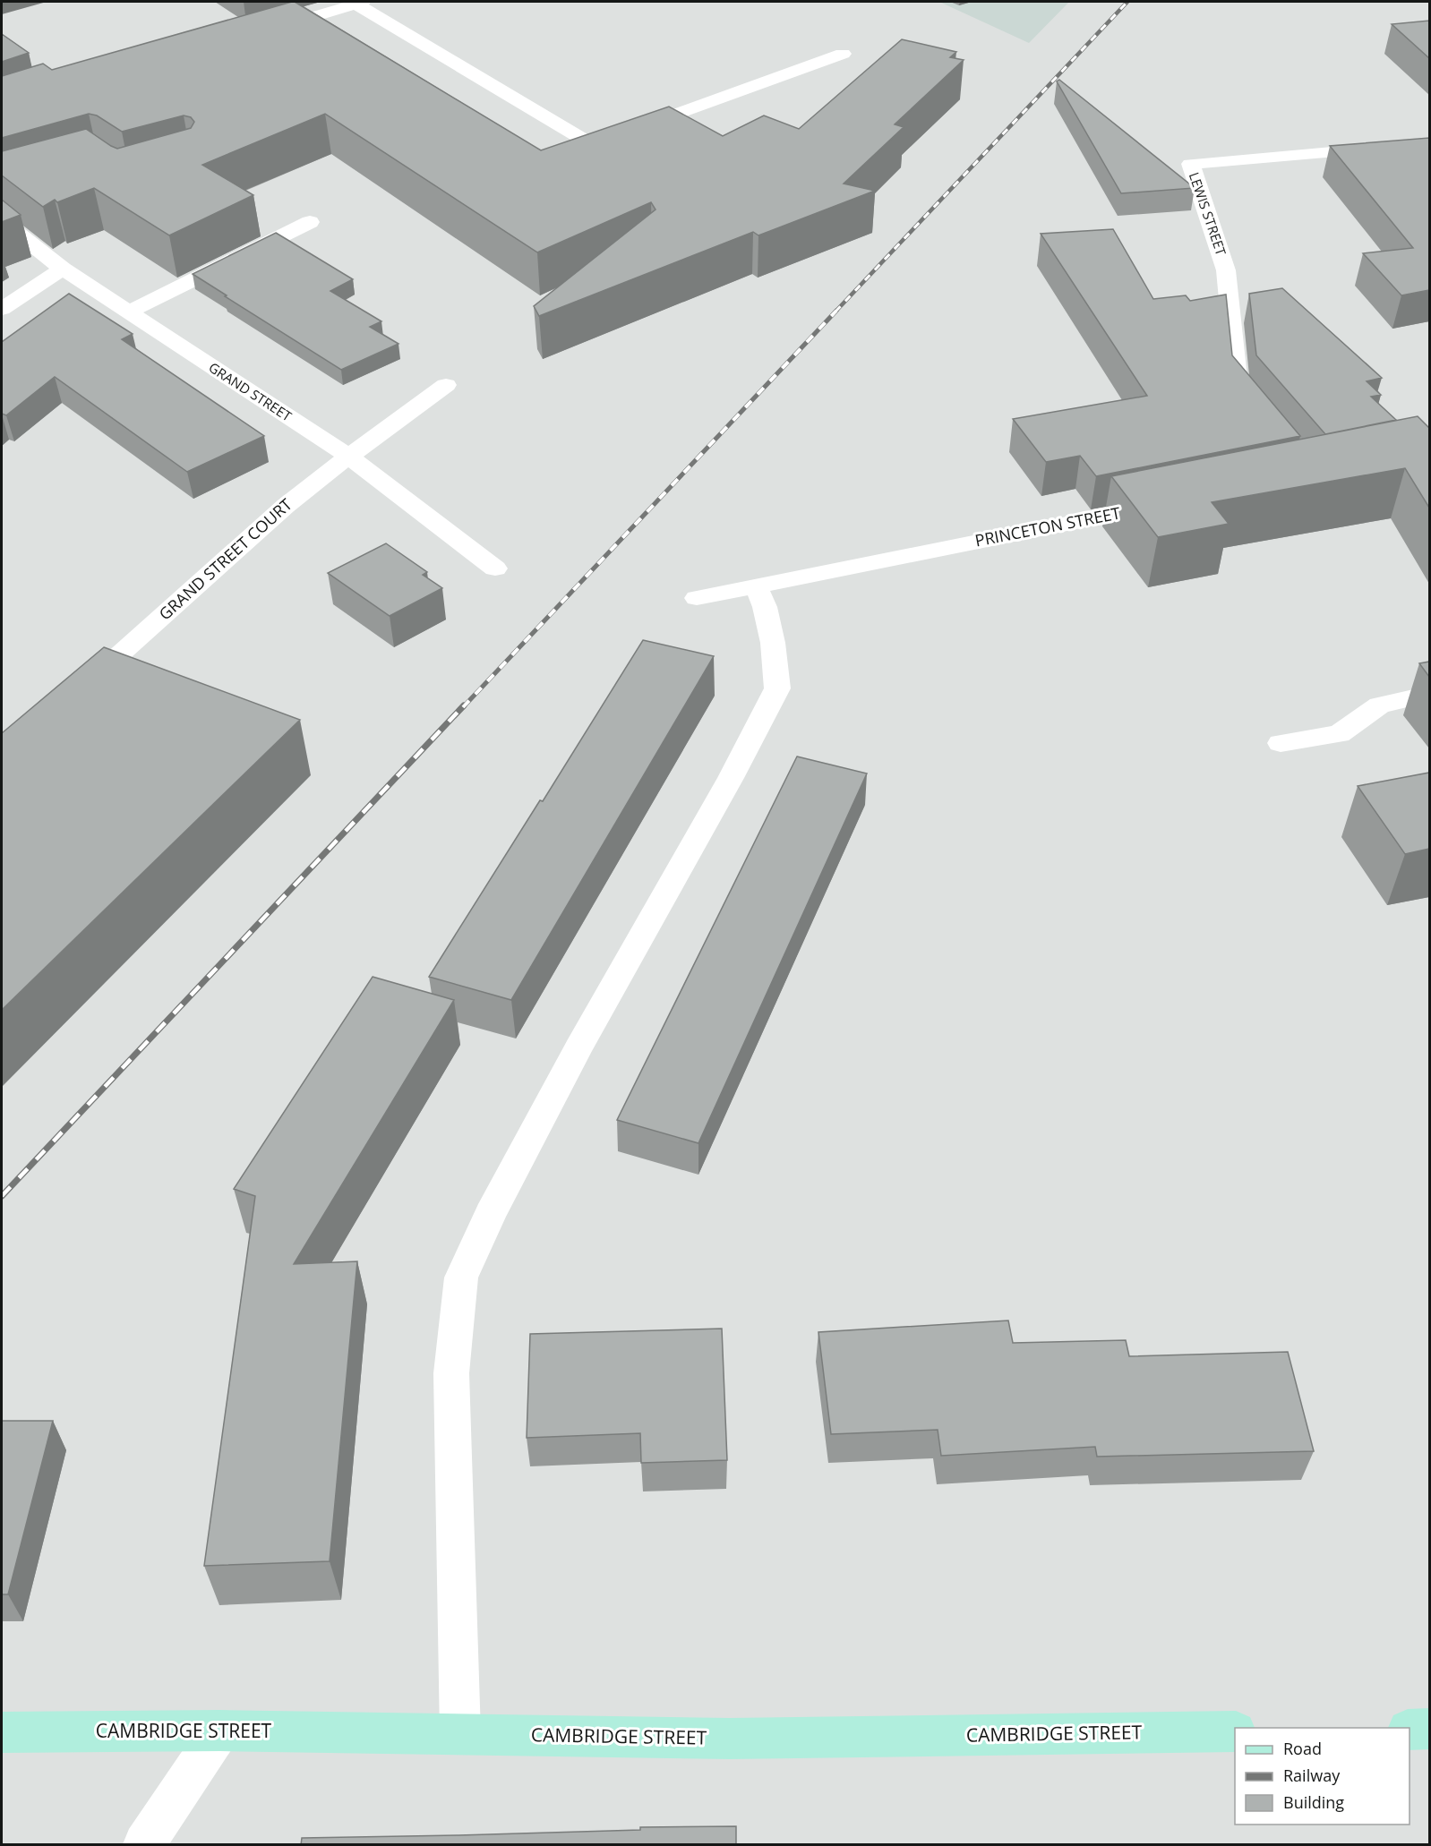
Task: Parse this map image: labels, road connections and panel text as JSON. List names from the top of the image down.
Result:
{
  "streets": {
    "main road": ["CAMBRIDGE STREET"],
    "street": [
      "LEWIS STREET",
      "GRAND STREET",
      "PRINCETON STREET",
      "GRAND STREET COURT"
    ]
  },
  "crossings": [
    ["GRAND STREET", "GRAND STREET COURT"]
  ],
  "legend": ["Road", "Railway", "Building"]
}
